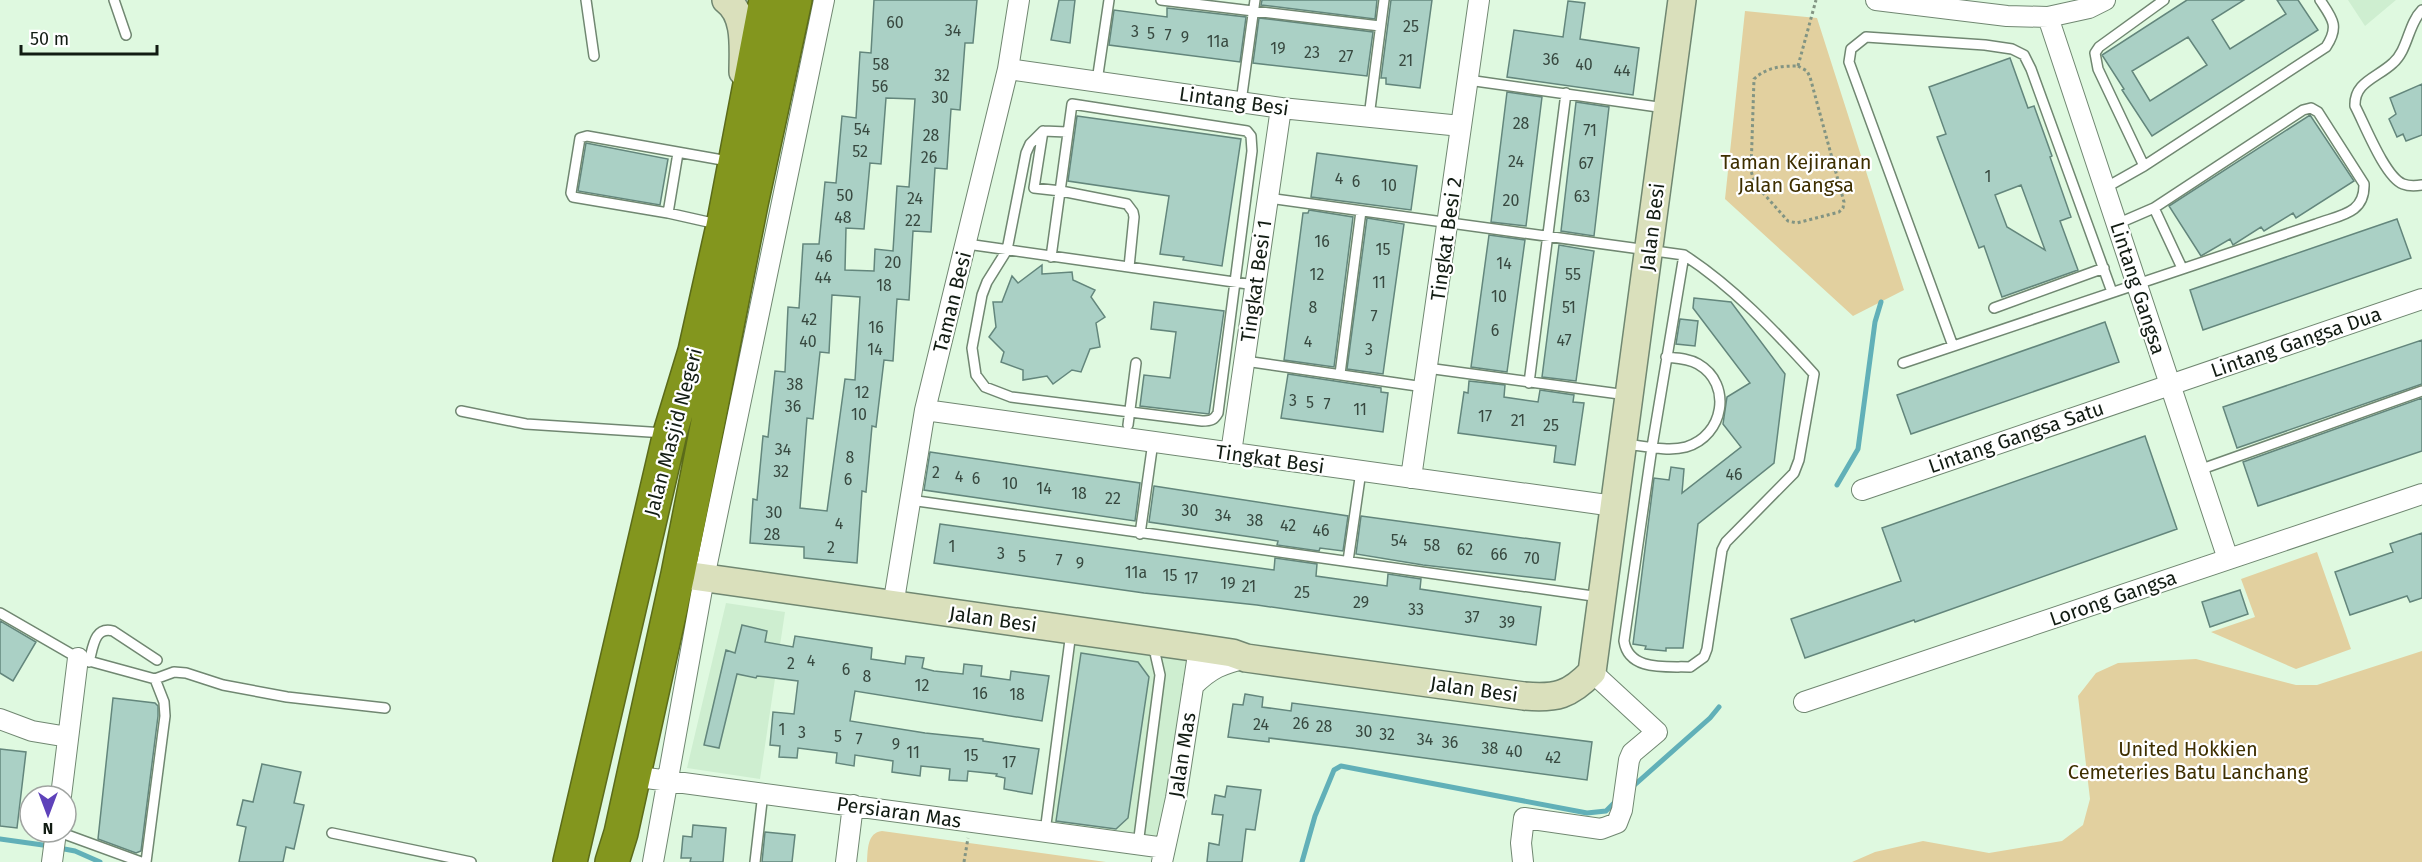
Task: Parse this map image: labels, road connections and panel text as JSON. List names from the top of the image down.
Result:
{
  "streets": {
    "highway": ["Jalan Masjid Negeri"],
    "street": [
      "Lintang Besi",
      "Jalan Besi",
      "Tingkat Besi 2",
      "Tingkat Besi 1",
      "Lintang Gangsa",
      "Taman Besi",
      "Lintang Gangsa Dua",
      "Lintang Gangsa Satu",
      "Tingkat Besi",
      "Lorong Gangsa",
      "Jalan Mas",
      "Persiaran Mas"
    ]
  },
  "crossings": [
    ["Lintang Besi", "Tingkat Besi 2"],
    ["Lintang Besi", "Tingkat Besi 1"],
    ["Lintang Besi", "Taman Besi"],
    ["Jalan Besi", "Taman Besi"],
    ["Jalan Besi", "Jalan Masjid Negeri"],
    ["Jalan Besi", "Tingkat Besi"],
    ["Jalan Besi", "Jalan Mas"],
    ["Tingkat Besi 2", "Tingkat Besi"],
    ["Tingkat Besi 1", "Tingkat Besi"],
    ["Lintang Gangsa", "Lintang Gangsa Dua"],
    ["Lintang Gangsa", "Lintang Gangsa Satu"],
    ["Lintang Gangsa", "Lorong Gangsa"],
    ["Taman Besi", "Tingkat Besi"],
    ["Lintang Gangsa Dua", "Lintang Gangsa Satu"],
    ["Jalan Masjid Negeri", "Persiaran Mas"],
    ["Jalan Mas", "Persiaran Mas"]
  ],
  "parks": ["Taman Kejiranan Jalan Gangsa", "United Hokkien Cemeteries Batu Lanchang"],
  "house_numbers": [
    "60",
    "25",
    "34",
    "3",
    "5",
    "7",
    "9",
    "11a",
    "19",
    "23",
    "27",
    "36",
    "21",
    "58",
    "40",
    "44",
    "32",
    "56",
    "30",
    "28",
    "54",
    "71",
    "28",
    "52",
    "26",
    "24",
    "67",
    "1",
    "4",
    "6",
    "10",
    "50",
    "63",
    "24",
    "20",
    "48",
    "22",
    "16",
    "15",
    "46",
    "20",
    "14",
    "12",
    "55",
    "44",
    "11",
    "18",
    "10",
    "8",
    "51",
    "7",
    "42",
    "16",
    "6",
    "47",
    "40",
    "4",
    "14",
    "3",
    "38",
    "12",
    "3",
    "5",
    "7",
    "36",
    "11",
    "10",
    "17",
    "21",
    "25",
    "34",
    "8",
    "32",
    "2",
    "46",
    "4",
    "6",
    "6",
    "10",
    "14",
    "18",
    "22",
    "30",
    "30",
    "34",
    "38",
    "4",
    "42",
    "46",
    "28",
    "54",
    "58",
    "1",
    "2",
    "62",
    "3",
    "66",
    "5",
    "70",
    "7",
    "9",
    "11a",
    "15",
    "17",
    "19",
    "21",
    "25",
    "29",
    "33",
    "37",
    "39",
    "4",
    "2",
    "6",
    "8",
    "12",
    "16",
    "18",
    "26",
    "24",
    "28",
    "1",
    "30",
    "3",
    "32",
    "5",
    "7",
    "34",
    "36",
    "9",
    "38",
    "40",
    "11",
    "15",
    "42",
    "17"
  ],
  "scale_bar": "50 m",
  "north": "bottom"
}
